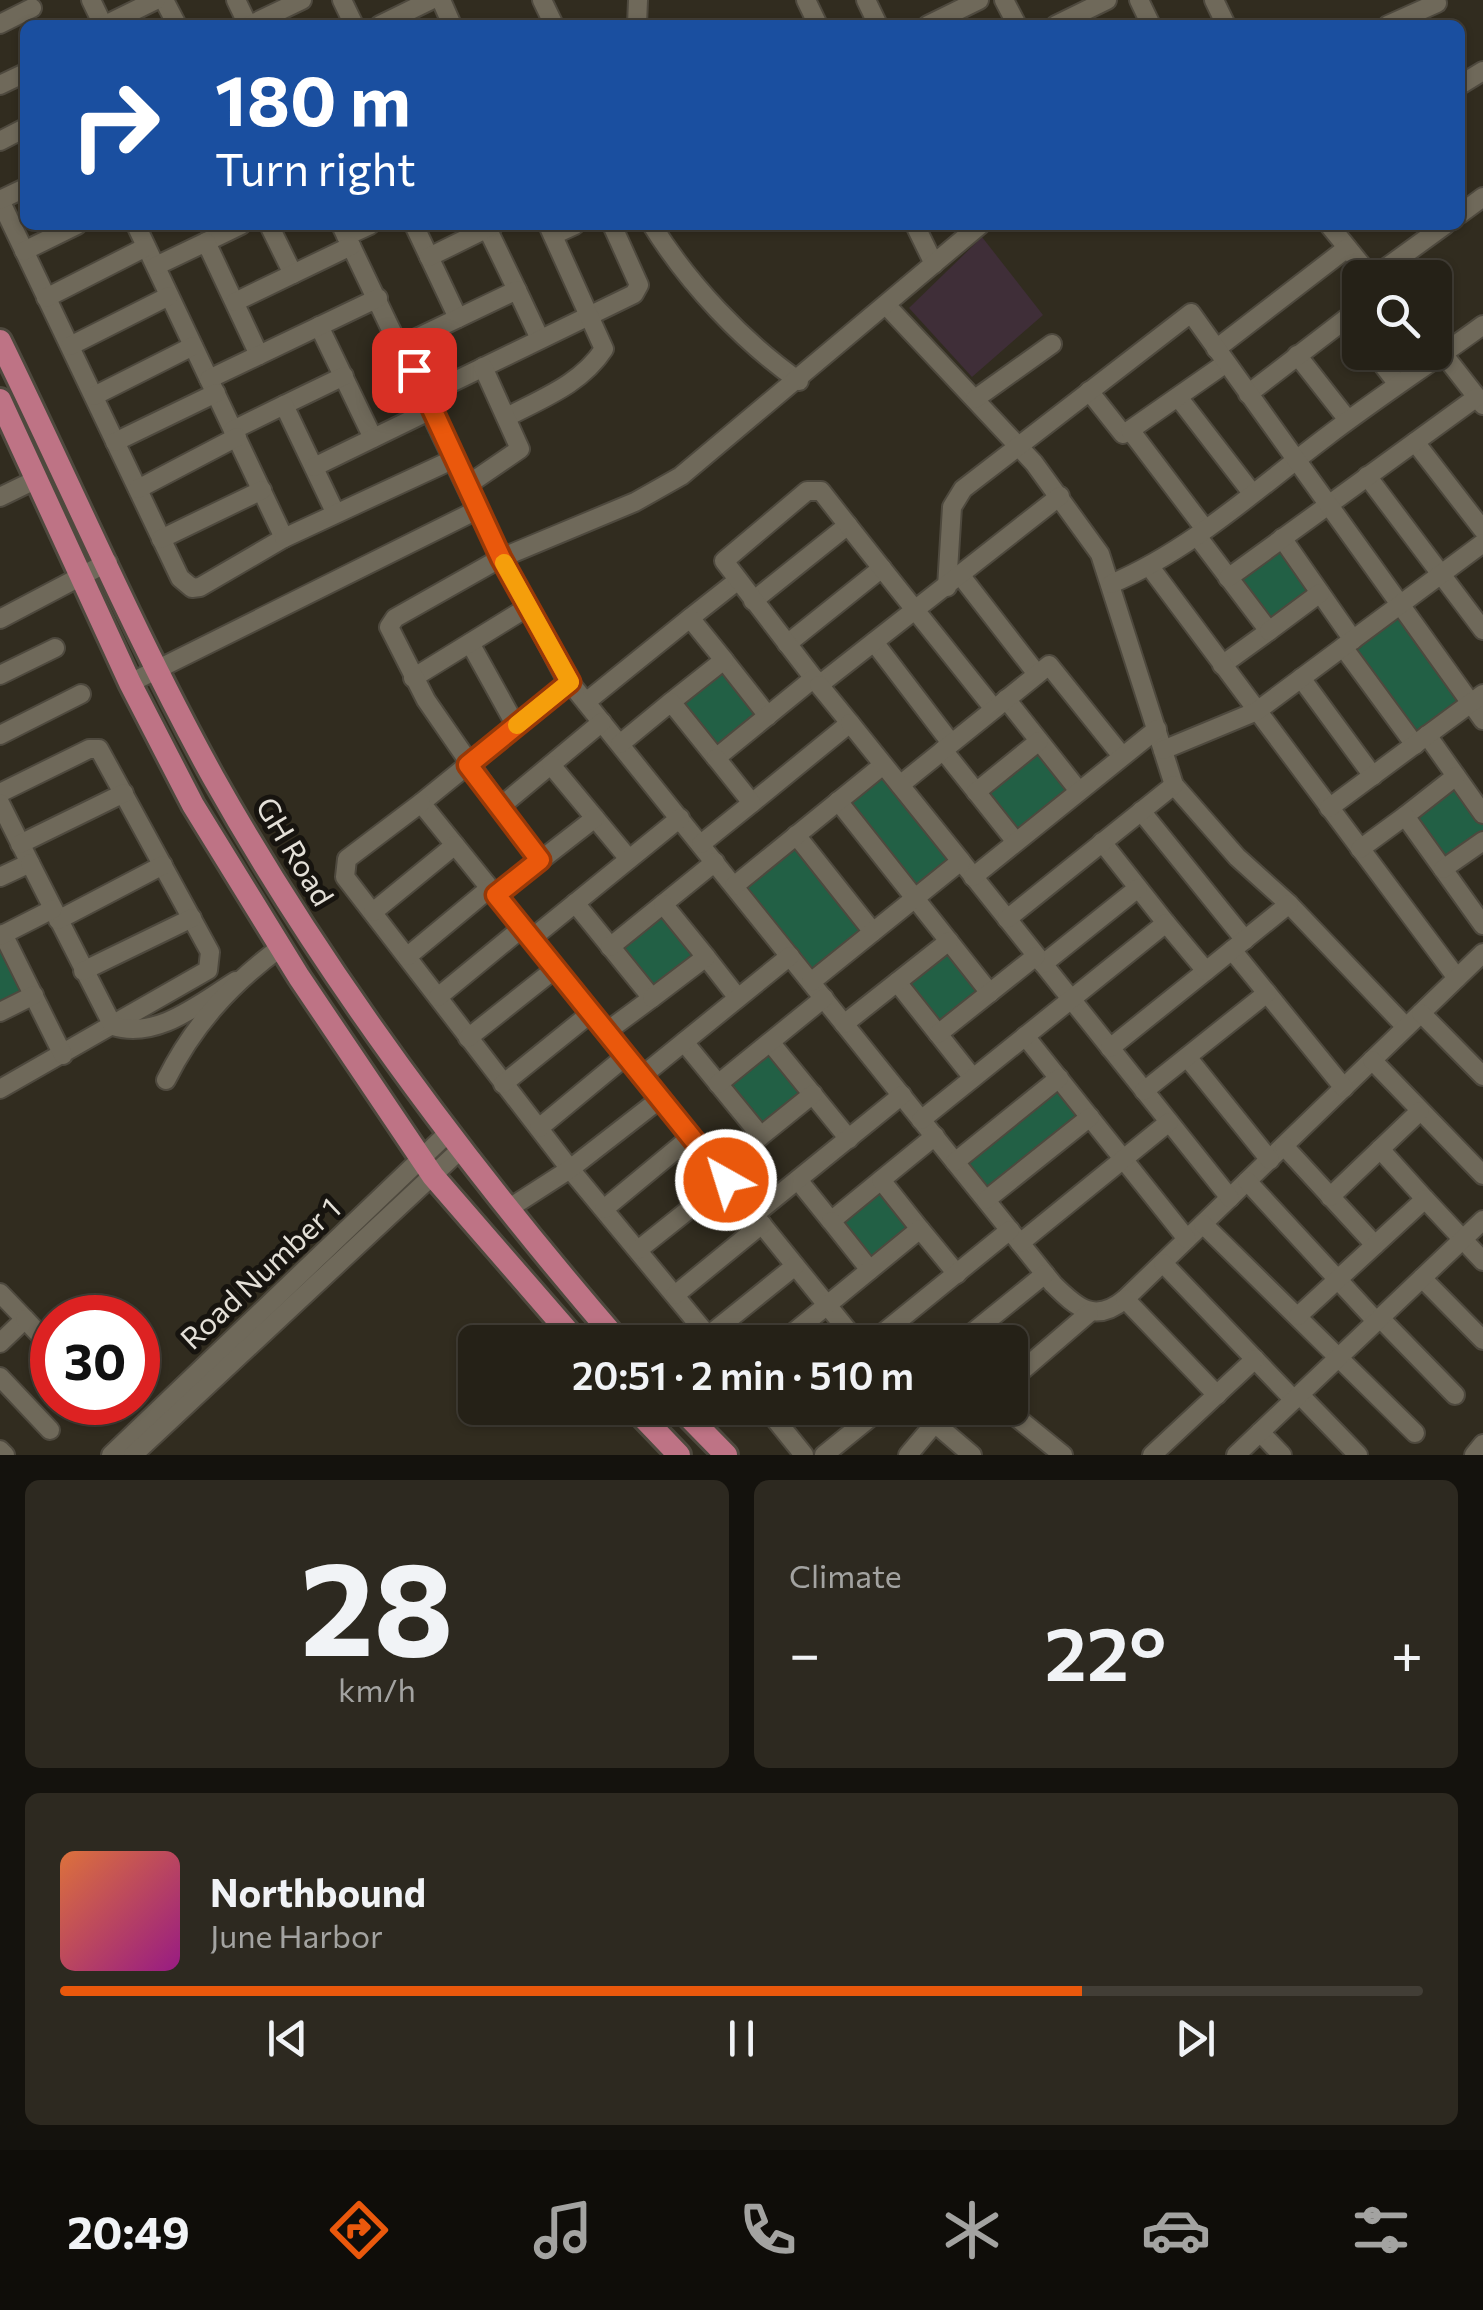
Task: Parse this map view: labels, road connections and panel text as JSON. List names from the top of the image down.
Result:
{
  "streets": {
    "main road": ["GH Road"],
    "street": ["Road Number 1"]
  },
  "crossings": [
    ["GH Road", "Road Number 1"]
  ],
  "page": {
    "turn": ["180 m", "Turn right"],
    "limit": "30",
    "trip": "20:51 · 2 min · 510 m",
    "tile": [
      ["28", "km/h"],
      "Climate"
    ],
    "heat": ["−", "22°", "+"],
    "song": ["Northbound", "June Harbor"],
    "tabs": "20:49"
  }
}
